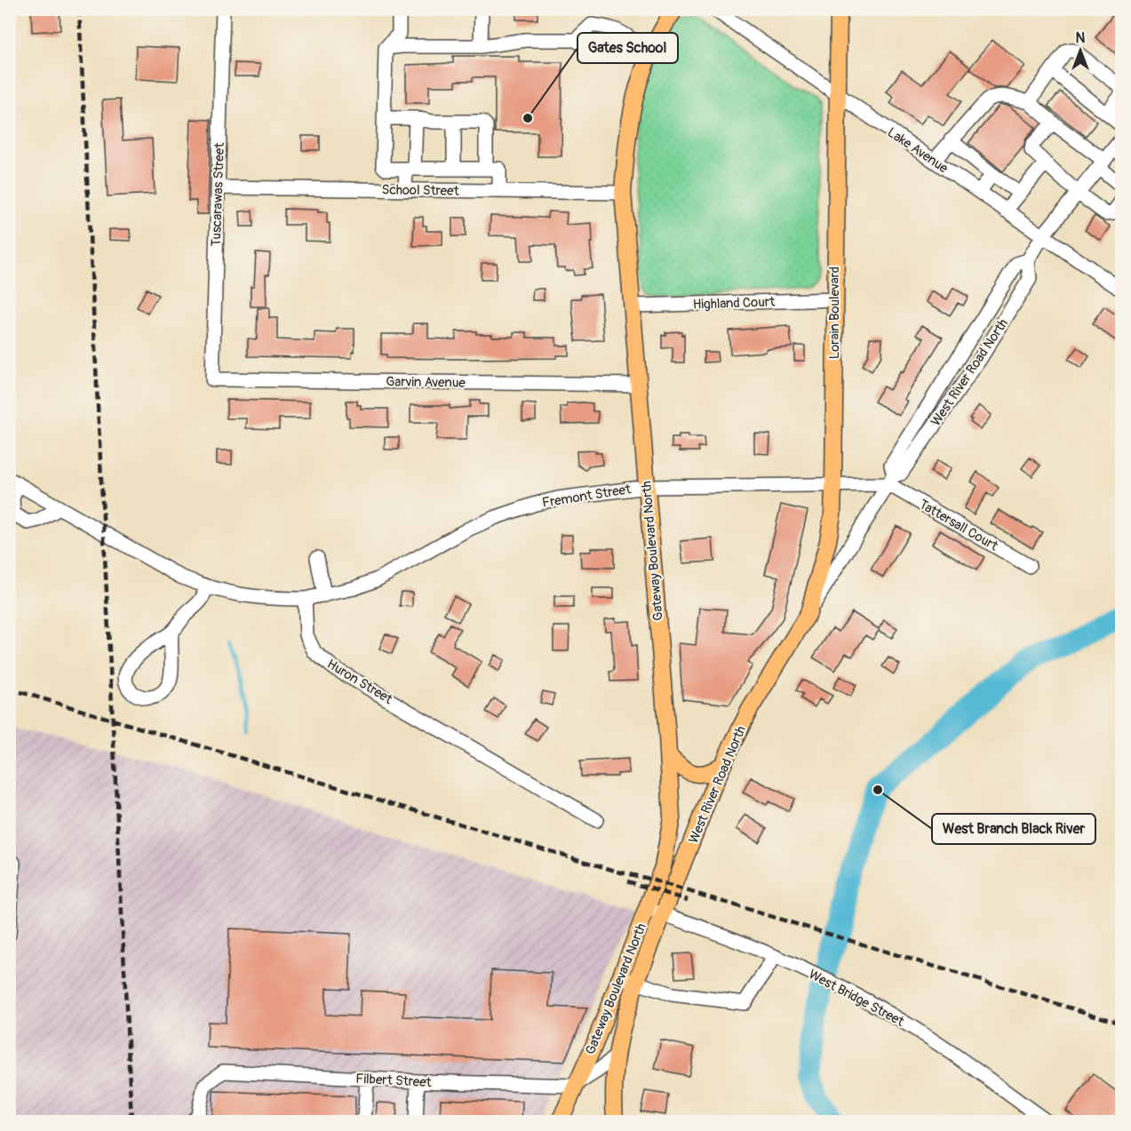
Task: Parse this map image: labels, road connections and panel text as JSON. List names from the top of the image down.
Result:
{
  "streets": {
    "main road": ["Lorain Boulevard", "West River Road North", "Gateway Boulevard North"],
    "street": [
      "Lake Avenue",
      "School Street",
      "Tuscarawas Street",
      "Highland Court",
      "Garvin Avenue",
      "Fremont Street",
      "Tattersall Court",
      "Huron Street",
      "West Bridge Street",
      "Filbert Street"
    ]
  },
  "crossings": [
    ["Lake Avenue", "Lorain Boulevard"],
    ["Lake Avenue", "West River Road North"],
    ["School Street", "Tuscarawas Street"],
    ["School Street", "Gateway Boulevard North"],
    ["Tuscarawas Street", "Garvin Avenue"],
    ["Highland Court", "Lorain Boulevard"],
    ["Highland Court", "Gateway Boulevard North"],
    ["Lorain Boulevard", "West River Road North"],
    ["Lorain Boulevard", "Fremont Street"],
    ["West River Road North", "Fremont Street"],
    ["West River Road North", "Tattersall Court"],
    ["West River Road North", "West Bridge Street"],
    ["Garvin Avenue", "Gateway Boulevard North"],
    ["Fremont Street", "Tattersall Court"],
    ["Fremont Street", "Gateway Boulevard North"],
    ["Fremont Street", "Huron Street"],
    ["Gateway Boulevard North", "West Bridge Street"],
    ["Gateway Boulevard North", "Filbert Street"]
  ],
  "places": ["Gates School", "West Branch Black River"],
  "north": "top"
}
